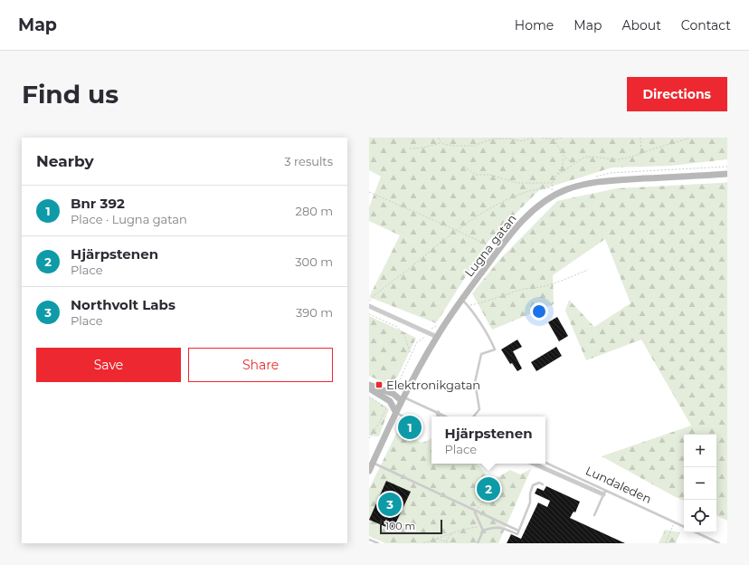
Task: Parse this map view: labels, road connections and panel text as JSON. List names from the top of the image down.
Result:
{
  "streets": {
    "main road": ["Lugna gatan"],
    "lane": ["Lundaleden"]
  },
  "places": {
    "transit": ["Elektronikgatan"]
  },
  "scale_bar": "100 m",
  "page": {
    "header": "Map",
    "nav": [
      "Home",
      "Map",
      "About",
      "Contact"
    ],
    "buttons": [
      "Directions",
      ["Save", "Share"]
    ],
    "title": "Find us",
    "heading": ["Nearby", "3 results"],
    "list": [
      {
        "mark": "1",
        "name": "Bnr 392",
        "note": "Place · Lugna gatan",
        "value": "280 m"
      },
      {
        "mark": "2",
        "name": "Hjärpstenen",
        "note": "Place",
        "value": "300 m"
      },
      {
        "mark": "3",
        "name": "Northvolt Labs",
        "note": "Place",
        "value": "390 m"
      }
    ],
    "pins": ["1", "2", "3"],
    "popup": ["Hjärpstenen", "Place"],
    "map_buttons": ["+", "−"],
    "scale": "100 m"
  }
}
